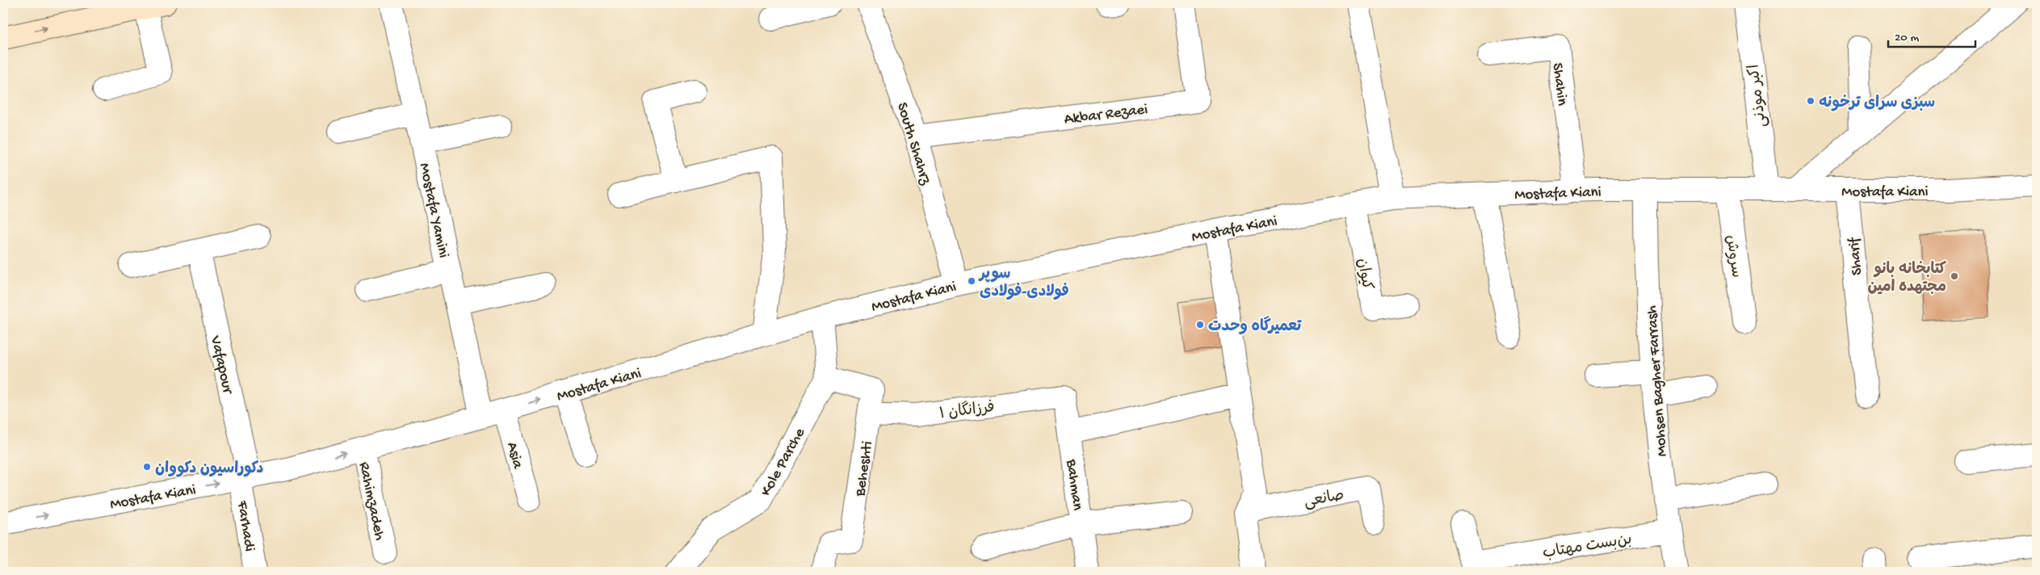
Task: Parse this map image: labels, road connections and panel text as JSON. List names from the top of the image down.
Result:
{
  "streets": {
    "street": [
      "Shahin",
      "اکبر موذنی",
      "Akbar Rezaei",
      "South Shahrz",
      "Mostafa Kiani",
      "Mostafa Yamini",
      "سروش",
      "Sharif",
      "کیوان",
      "Vafapour",
      "Mohsen Bagher Farrash",
      "فرزانگان ۱",
      "Asia",
      "Kole Parche",
      "Beheshti",
      "Bahman",
      "صانعی",
      "Rahimzadeh",
      "Farhadi",
      "بن‌بست مهتاب"
    ]
  },
  "crossings": [
    ["Shahin", "Mostafa Kiani"],
    ["اکبر موذنی", "Mostafa Kiani"],
    ["Akbar Rezaei", "South Shahrz"],
    ["South Shahrz", "Mostafa Kiani"],
    ["Mostafa Kiani", "Mostafa Yamini"],
    ["Mostafa Kiani", "سروش"],
    ["Mostafa Kiani", "Sharif"],
    ["Mostafa Kiani", "کیوان"],
    ["Mostafa Kiani", "Vafapour"],
    ["Mostafa Kiani", "Mohsen Bagher Farrash"],
    ["Mostafa Kiani", "Asia"],
    ["Mostafa Kiani", "Rahimzadeh"],
    ["Mostafa Kiani", "Farhadi"],
    ["Vafapour", "Farhadi"],
    ["Mohsen Bagher Farrash", "بن‌بست مهتاب"],
    ["فرزانگان ۱", "Beheshti"],
    ["فرزانگان ۱", "Bahman"],
    ["Kole Parche", "Beheshti"]
  ],
  "places": [
    "سبزی سرای ترخونه",
    "کتابخانه بانو مجتهده امین",
    "سوپر فولادی-فولادی",
    "تعمیرگاه وحدت",
    "دکوراسیون دکووان"
  ],
  "scale_bar": "20 m"
}
